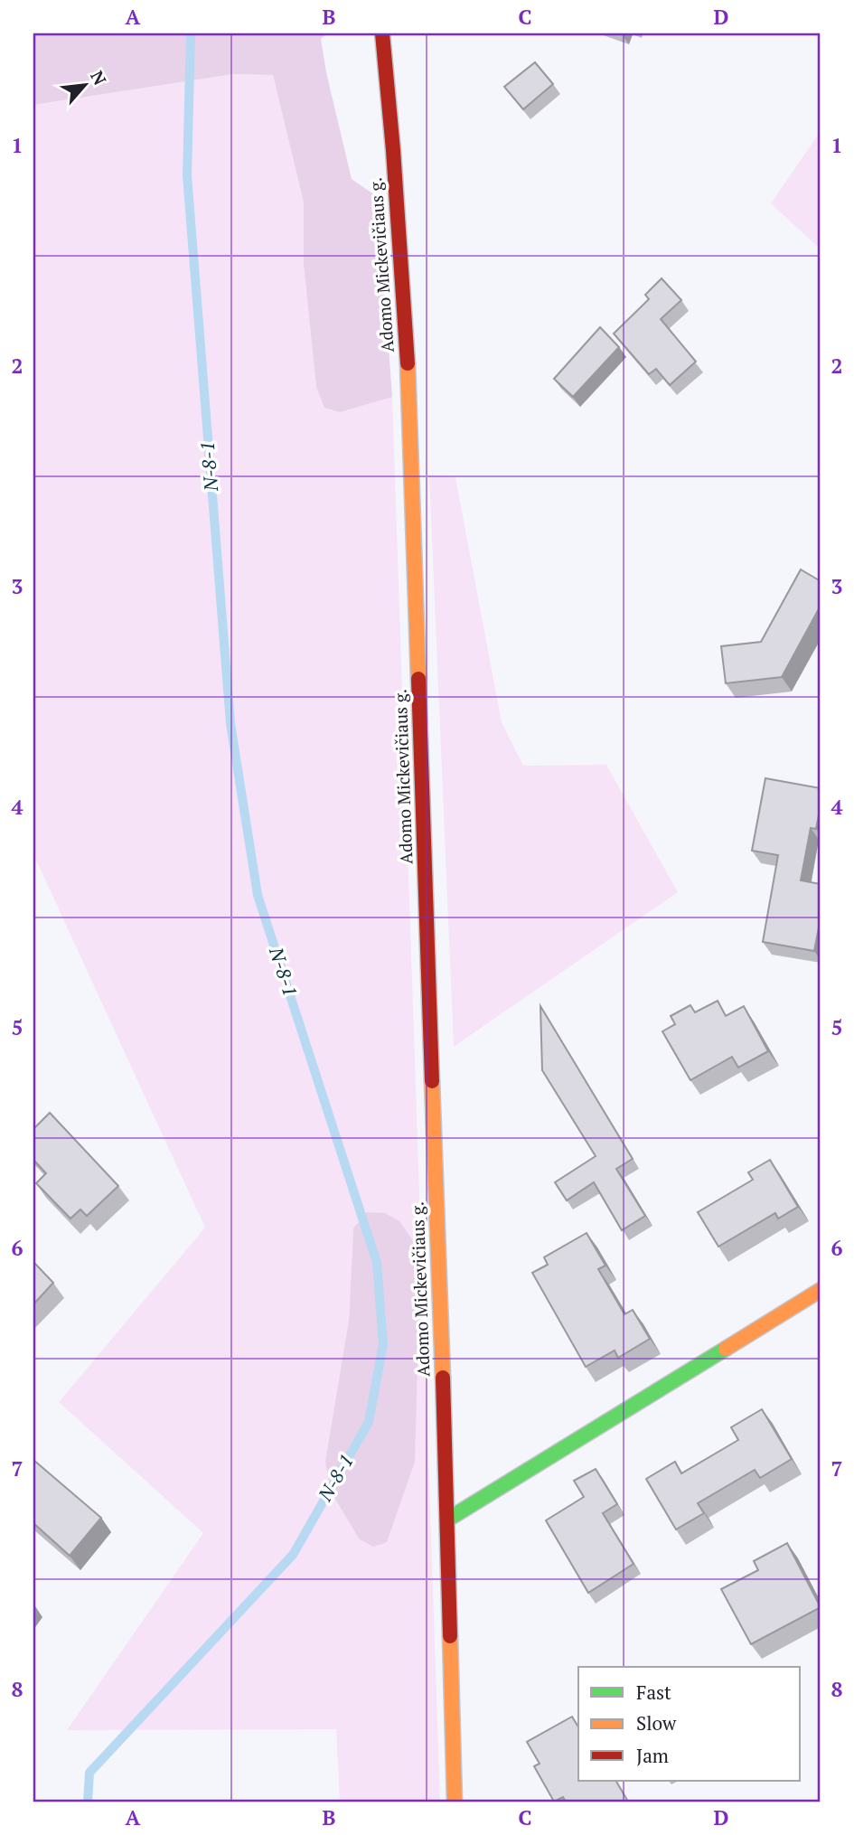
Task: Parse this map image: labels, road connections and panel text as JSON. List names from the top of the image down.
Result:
{
  "streets": {
    "main road": ["Adomo Mickevičiaus g."]
  },
  "water": ["N-8-1"],
  "legend": ["Fast", "Slow", "Jam"],
  "north": "top right",
  "grid": {
    "columns": [
      "A",
      "B",
      "C",
      "D"
    ],
    "rows": [
      "1",
      "2",
      "3",
      "4",
      "5",
      "6",
      "7",
      "8"
    ]
  }
}
